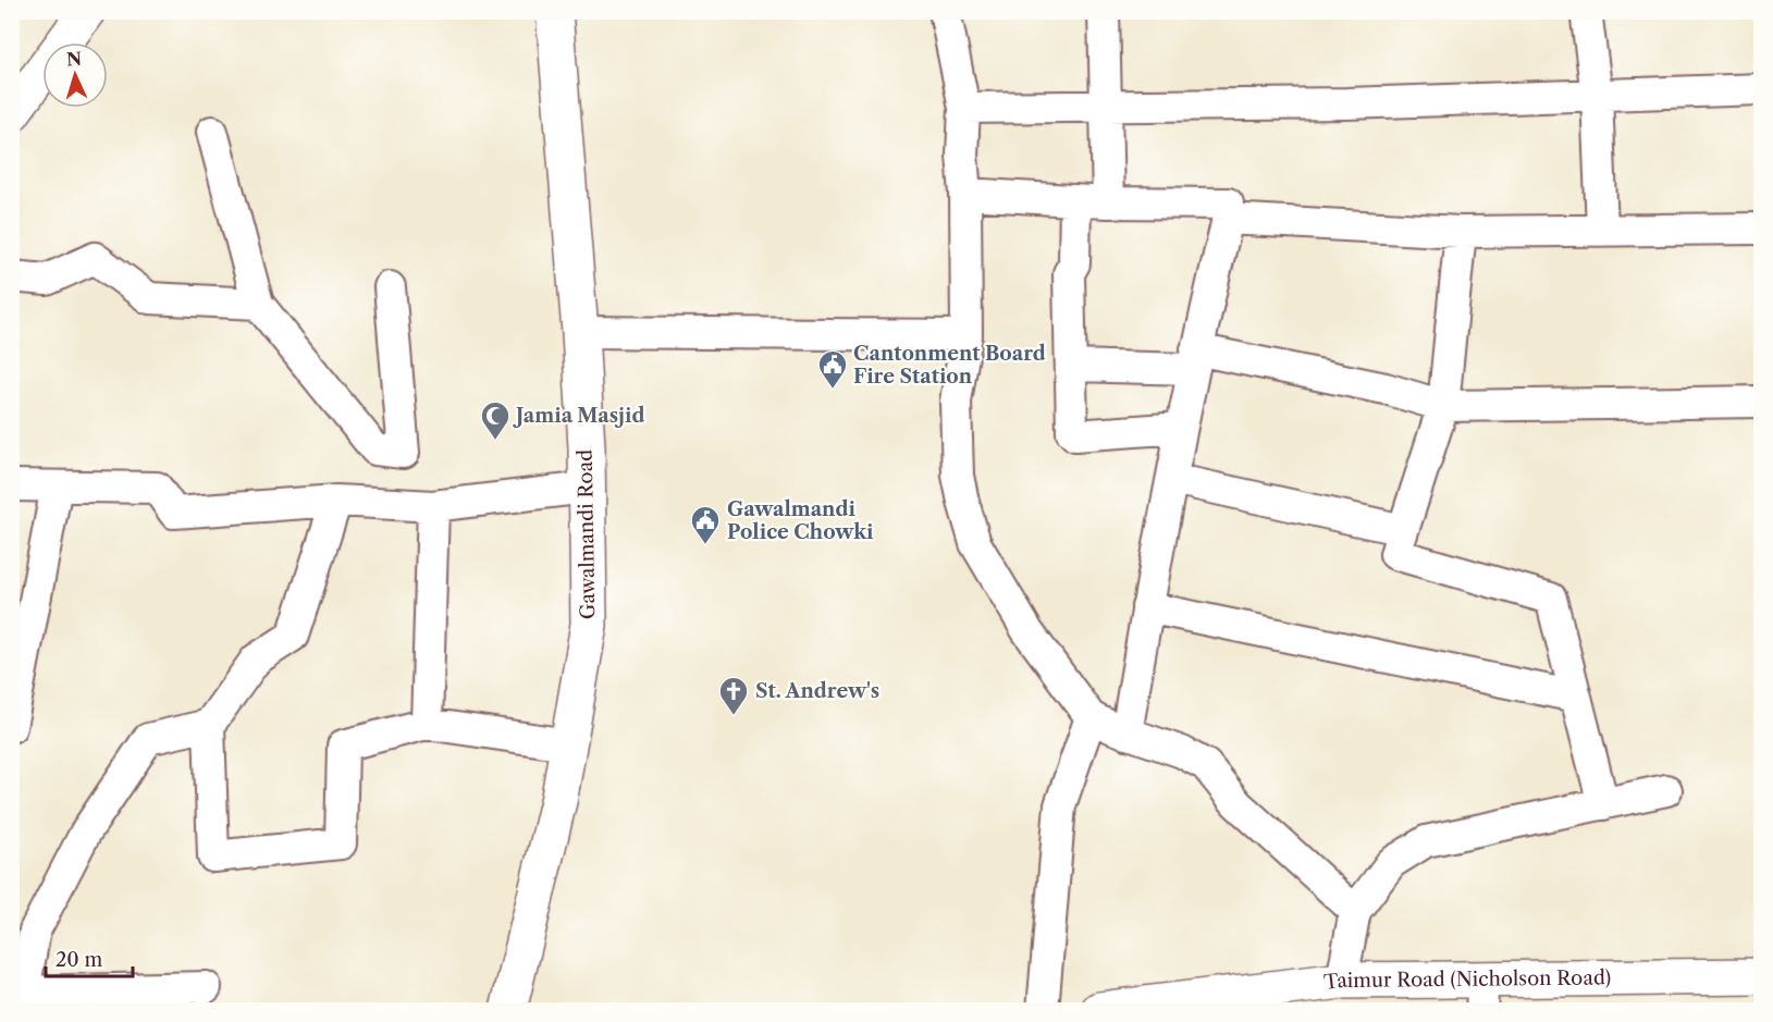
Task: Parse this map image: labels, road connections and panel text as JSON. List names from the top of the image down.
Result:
{
  "streets": {
    "street": ["Gawalmandi Road", "Taimur Road (Nicholson Road)"]
  },
  "places": {
    "public building": ["Cantonment Board Fire Station", "Gawalmandi Police Chowki"],
    "mosque": ["Jamia Masjid"],
    "church": ["St. Andrew's"]
  },
  "scale_bar": "20 m",
  "north": "top"
}
